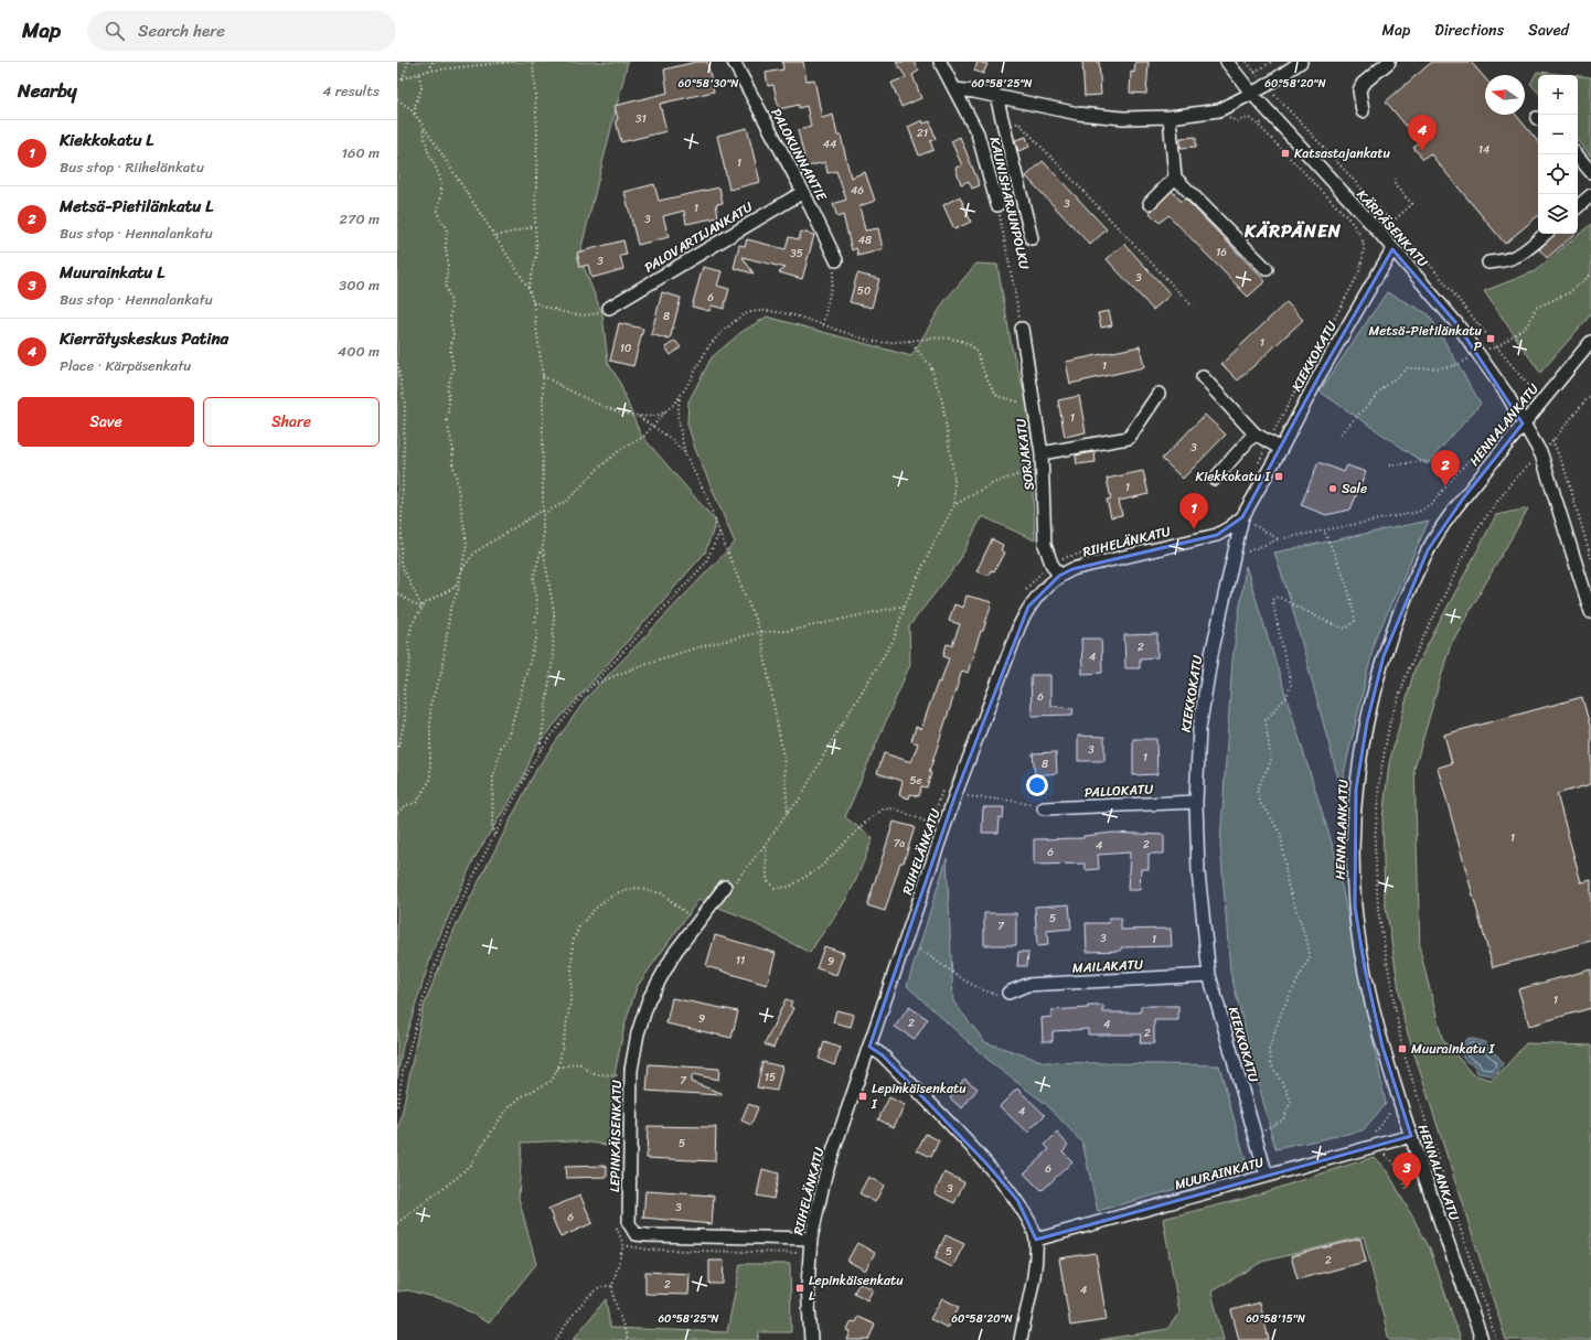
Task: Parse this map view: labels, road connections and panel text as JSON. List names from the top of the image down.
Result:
{
  "streets": {
    "street": [
      "PALOKUNNANTIE",
      "KAUNISHARJUNPOLKU",
      "KÄRPÄSENKATU",
      "PALOVARTIJANKATU",
      "KIEKKOKATU",
      "HENNALANKATU",
      "SORJAKATU",
      "RIIHELÄNKATU",
      "PALLOKATU",
      "MAILAKATU",
      "LEPINKÄISENKATU",
      "MUURAINKATU"
    ]
  },
  "crossings": [
    ["PALOKUNNANTIE", "PALOVARTIJANKATU"],
    ["KAUNISHARJUNPOLKU", "SORJAKATU"],
    ["KÄRPÄSENKATU", "KIEKKOKATU"],
    ["KÄRPÄSENKATU", "HENNALANKATU"],
    ["KIEKKOKATU", "RIIHELÄNKATU"],
    ["KIEKKOKATU", "PALLOKATU"],
    ["KIEKKOKATU", "MAILAKATU"],
    ["KIEKKOKATU", "MUURAINKATU"],
    ["HENNALANKATU", "MUURAINKATU"],
    ["SORJAKATU", "RIIHELÄNKATU"],
    ["RIIHELÄNKATU", "LEPINKÄISENKATU"]
  ],
  "districts": ["KÄRPÄNEN"],
  "places": {
    "transit": [
      "Katsastajankatu",
      "Metsä-Pietilänkatu P",
      "Kiekkokatu I",
      "Muurainkatu I",
      "Lepinkäisenkatu I",
      "Lepinkäisenkatu L"
    ],
    "other": ["Sale"]
  },
  "house_numbers": [
    "31",
    "21",
    "44",
    "14",
    "1",
    "46",
    "3",
    "1",
    "3",
    "48",
    "16",
    "35",
    "3",
    "3",
    "50",
    "6",
    "8",
    "1",
    "10",
    "1",
    "1",
    "3",
    "1",
    "2",
    "4",
    "6",
    "3",
    "1",
    "8",
    "5e",
    "1",
    "7a",
    "2",
    "4",
    "6",
    "5",
    "7",
    "3",
    "1",
    "11",
    "9",
    "1",
    "9",
    "2",
    "4",
    "2",
    "15",
    "7",
    "4",
    "5",
    "6",
    "3",
    "3",
    "6",
    "5",
    "2",
    "2",
    "4"
  ],
  "north": "left",
  "page": {
    "header": "Map",
    "search": "Search here",
    "nav": ["Map", "Directions", "Saved"],
    "heading": ["Nearby", "4 results"],
    "map_buttons": ["+", "−"],
    "pins": [
      "4",
      "2",
      "1",
      "3"
    ],
    "list": [
      {
        "mark": "1",
        "name": "Kiekkokatu L",
        "note": "Bus stop · Riihelänkatu",
        "value": "160 m"
      },
      {
        "mark": "2",
        "name": "Metsä-Pietilänkatu L",
        "note": "Bus stop · Hennalankatu",
        "value": "270 m"
      },
      {
        "mark": "3",
        "name": "Muurainkatu L",
        "note": "Bus stop · Hennalankatu",
        "value": "300 m"
      },
      {
        "mark": "4",
        "name": "Kierrätyskeskus Patina",
        "note": "Place · Kärpäsenkatu",
        "value": "400 m"
      }
    ],
    "buttons": ["Save", "Share"]
  },
  "coordinates": [
    "60°58'30\"N",
    "60°58'25\"N",
    "60°58'20\"N",
    "60°58'15\"N"
  ]
}
